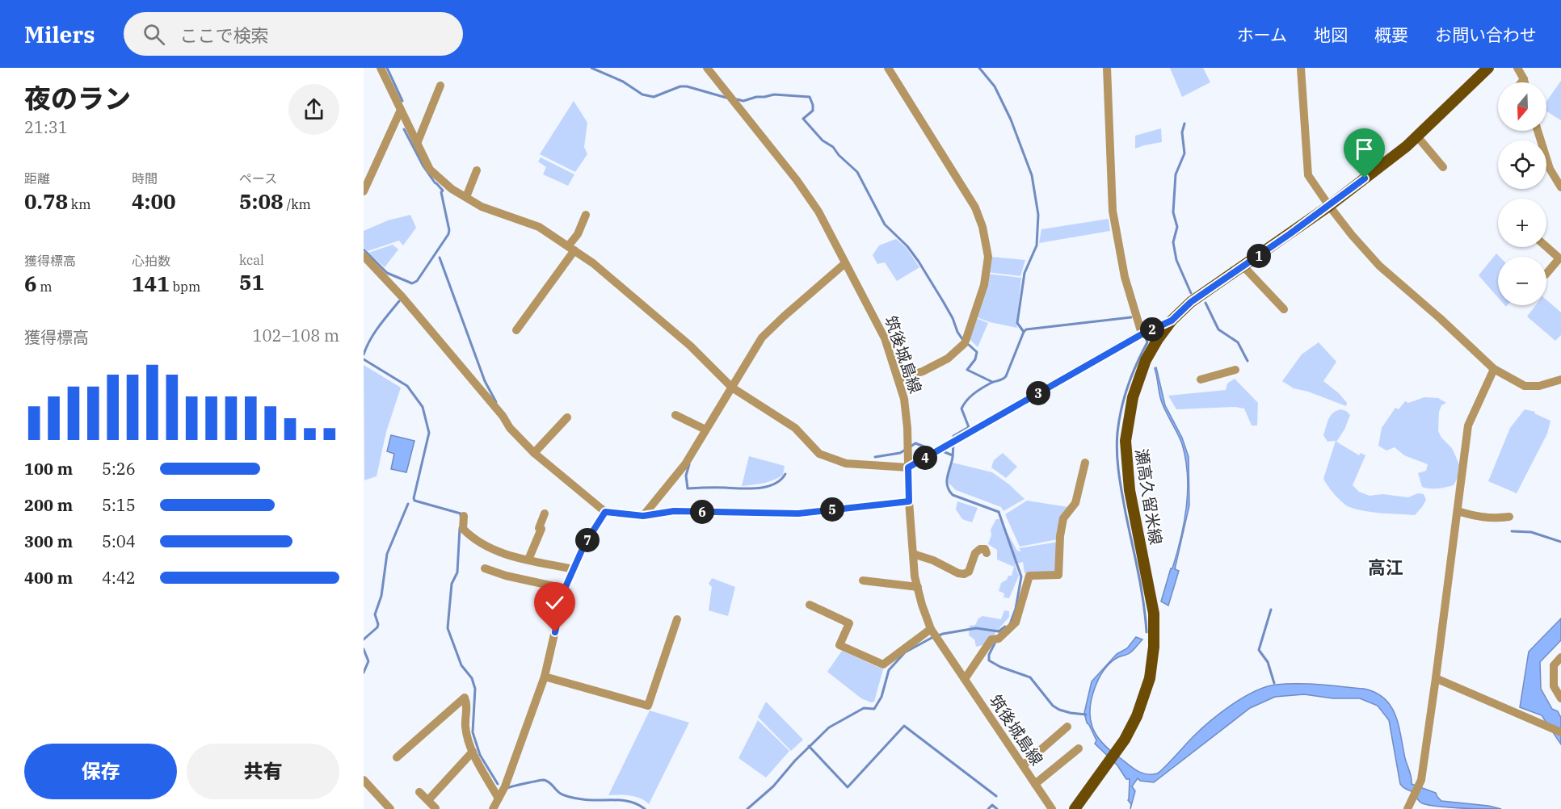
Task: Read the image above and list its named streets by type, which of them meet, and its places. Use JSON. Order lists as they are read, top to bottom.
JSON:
{
  "streets": {
    "main road": ["瀬高久留米線"],
    "street": ["筑後城島線"]
  },
  "districts": ["高江"],
  "north": "bottom",
  "page": {
    "header": "Milers",
    "search": "ここで検索",
    "nav": [
      "ホーム",
      "地図",
      "概要",
      "お問い合わせ"
    ],
    "heading": ["夜のラン", "21:31"],
    "map_buttons": ["+", "−"],
    "stats": [
      ["距離", "0.78 km"],
      ["時間", "4:00"],
      ["ペース", "5:08 /km"],
      ["獲得標高", "6 m"],
      ["心拍数", "141 bpm"],
      ["kcal", "51"]
    ],
    "pins": [
      "1",
      "2",
      "3",
      "4",
      "5",
      "6",
      "7"
    ],
    "chart": ["獲得標高", "102–108 m"],
    "list": [
      {
        "name": "100 m",
        "note": "5:26"
      },
      {
        "name": "200 m",
        "note": "5:15"
      },
      {
        "name": "300 m",
        "note": "5:04"
      },
      {
        "name": "400 m",
        "note": "4:42"
      }
    ],
    "buttons": ["保存", "共有"]
  }
}
